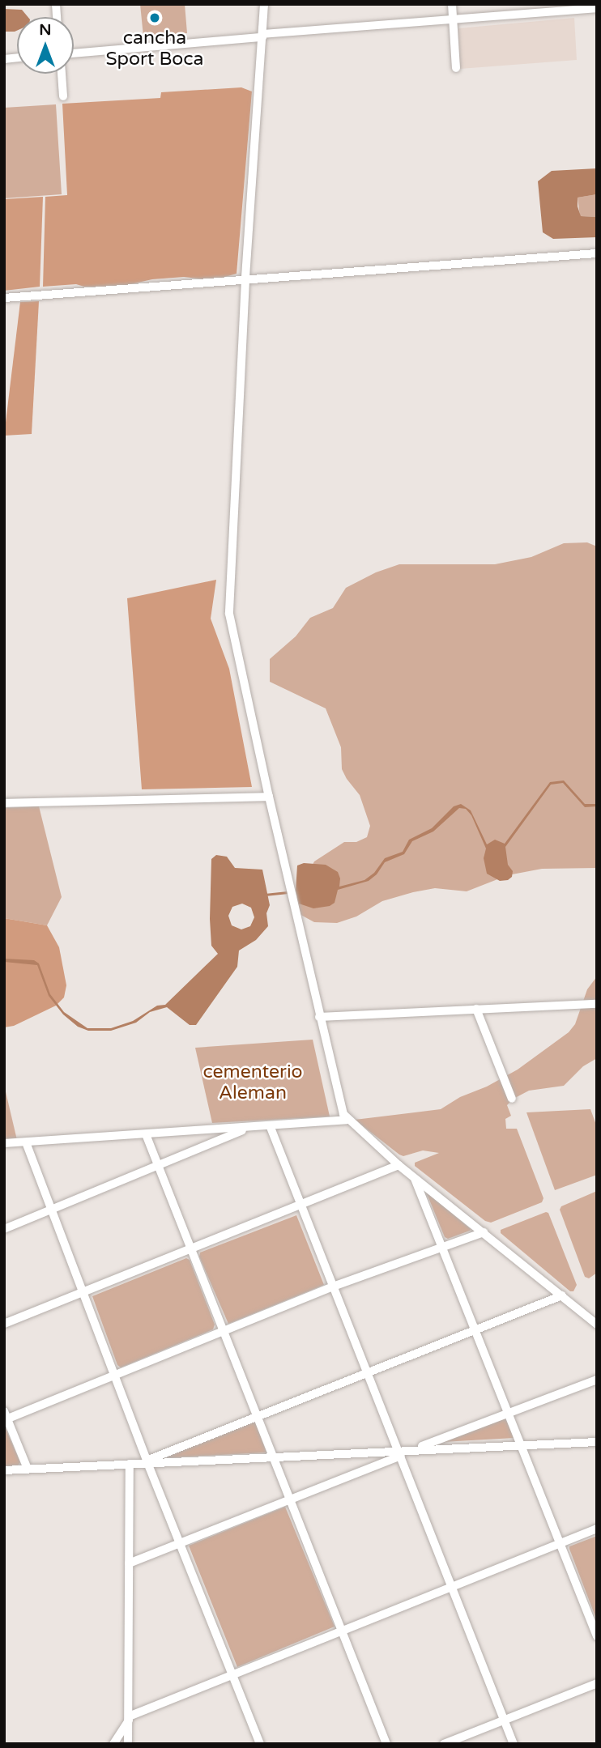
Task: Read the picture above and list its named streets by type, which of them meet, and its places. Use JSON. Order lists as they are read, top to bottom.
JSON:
{
  "parks": ["cementerio Aleman"],
  "places": ["cancha Sport Boca"],
  "north": "top"
}
